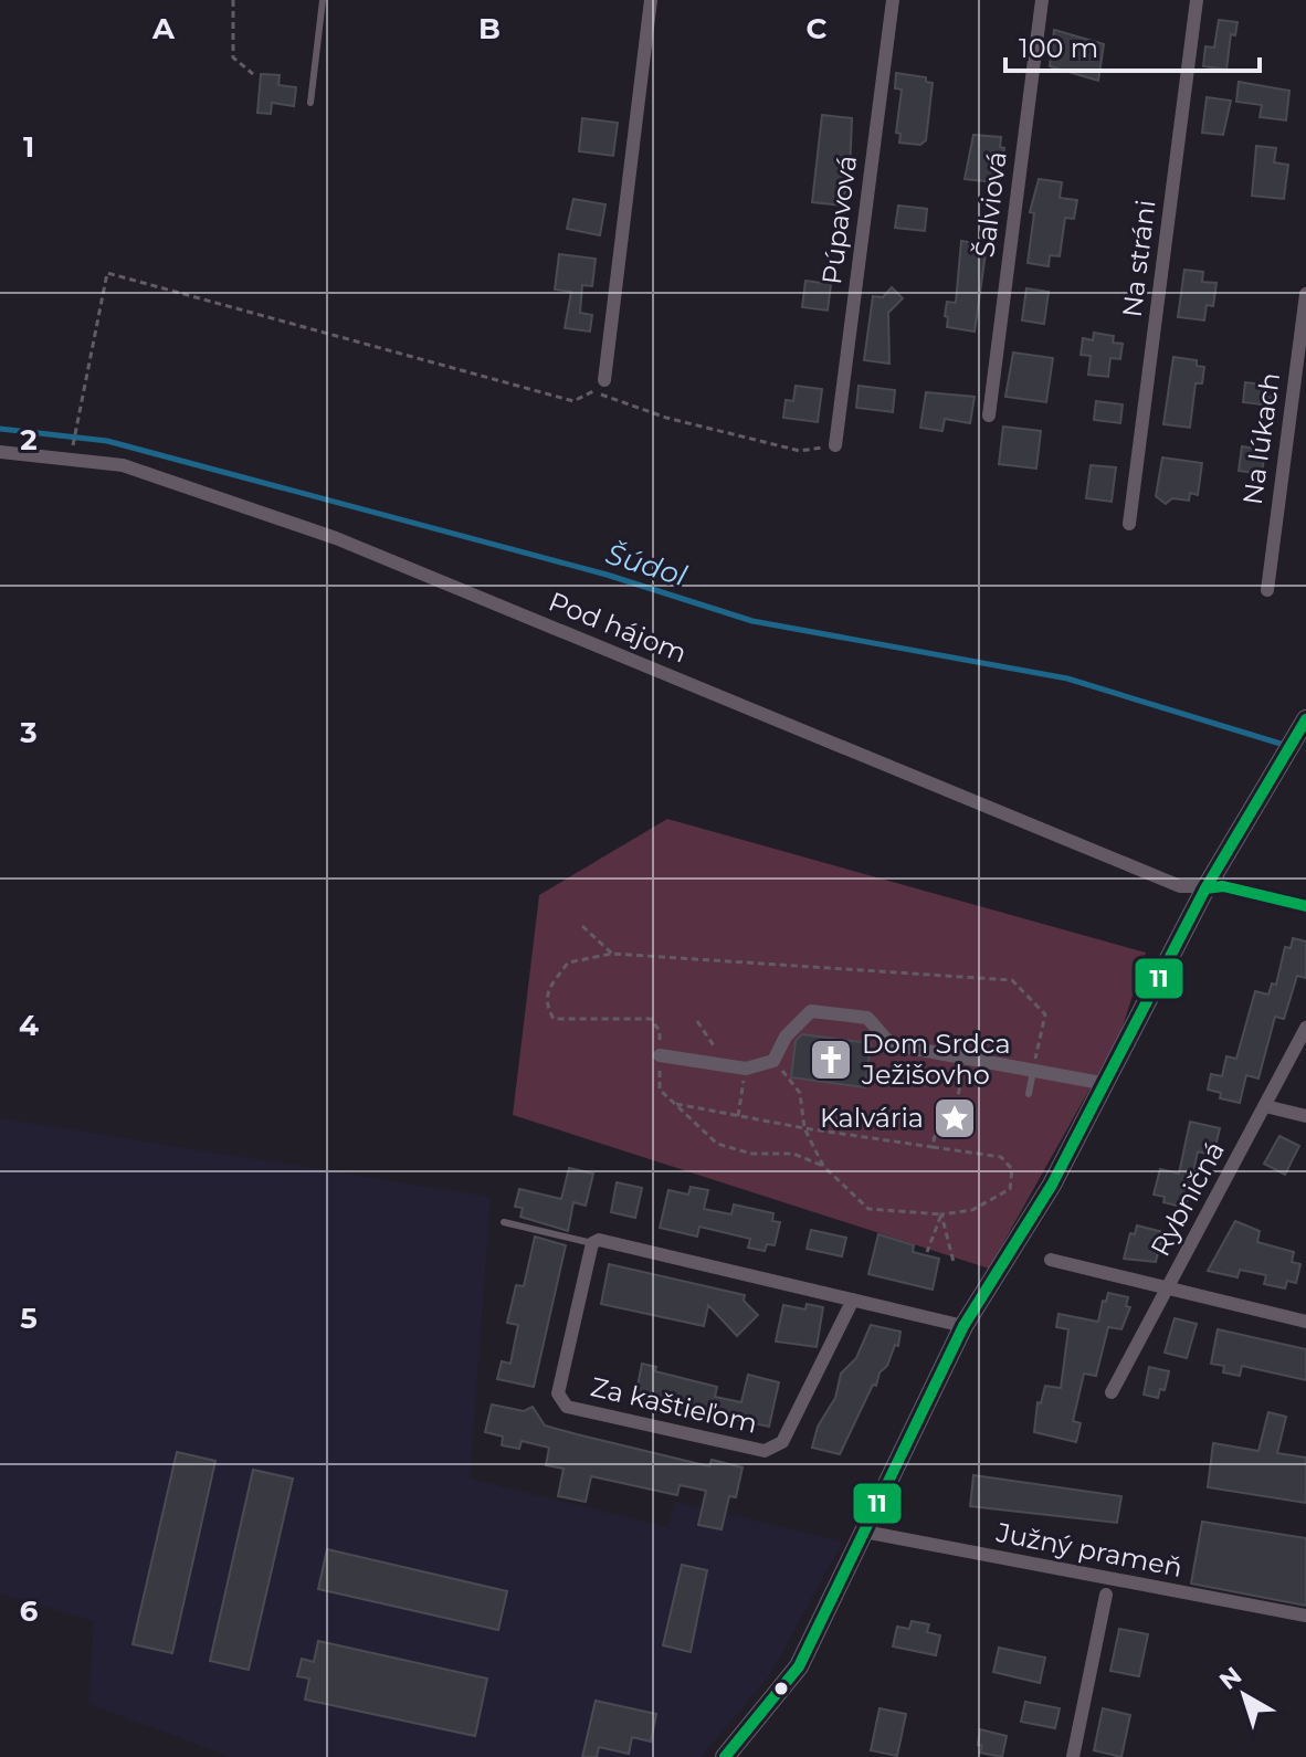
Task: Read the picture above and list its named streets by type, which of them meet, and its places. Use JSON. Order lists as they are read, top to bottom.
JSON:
{
  "streets": {
    "street": [
      "Šalviová",
      "Púpavová",
      "Na stráni",
      "Na lúkach",
      "Pod hájom",
      "Rybničná",
      "Za kaštieľom",
      "Južný prameň"
    ]
  },
  "water": ["Šúdol"],
  "places": {
    "church": ["Dom Srdca Ježišovho"],
    "place": ["Kalvária"]
  },
  "lines": ["transit line 11"],
  "scale_bar": "100 m",
  "north": "top left",
  "grid": {
    "columns": ["A", "B", "C"],
    "rows": [
      "1",
      "2",
      "3",
      "4",
      "5",
      "6"
    ]
  }
}
